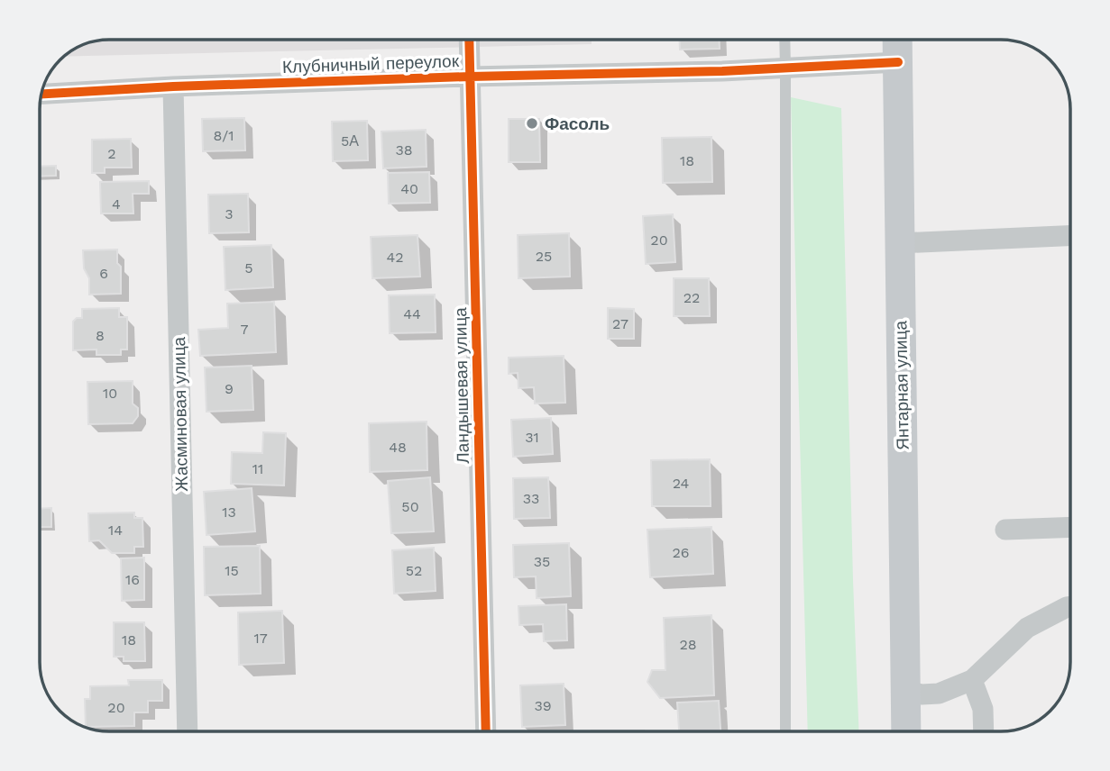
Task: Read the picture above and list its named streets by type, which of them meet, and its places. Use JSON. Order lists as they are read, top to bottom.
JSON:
{
  "streets": {
    "street": [
      "Клубничный переулок",
      "Ландышевая улица",
      "Янтарная улица",
      "Жасминовая улица"
    ]
  },
  "crossings": [
    ["Клубничный переулок", "Ландышевая улица"],
    ["Клубничный переулок", "Янтарная улица"],
    ["Клубничный переулок", "Жасминовая улица"]
  ],
  "places": ["Фасоль"],
  "house_numbers": [
    "8/1",
    "5А",
    "38",
    "2",
    "18",
    "40",
    "4",
    "3",
    "20",
    "25",
    "42",
    "5",
    "6",
    "22",
    "44",
    "27",
    "7",
    "8",
    "9",
    "10",
    "31",
    "48",
    "11",
    "24",
    "33",
    "50",
    "13",
    "14",
    "26",
    "35",
    "15",
    "52",
    "16",
    "17",
    "18",
    "28",
    "39",
    "20"
  ]
}
